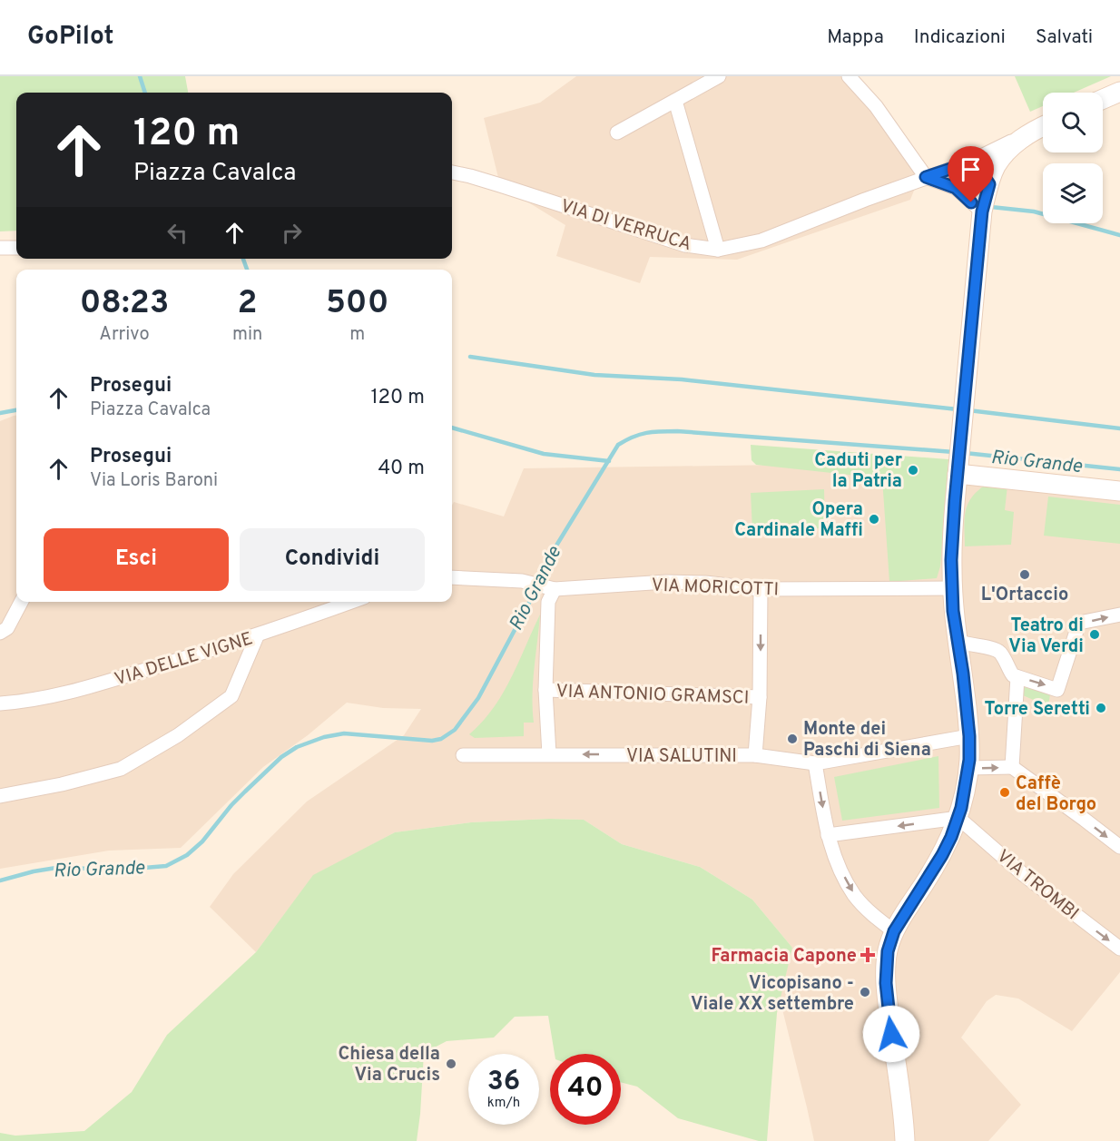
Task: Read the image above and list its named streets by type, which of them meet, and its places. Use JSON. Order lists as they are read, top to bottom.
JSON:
{
  "streets": {
    "street": [
      "VIA DI VERRUCA",
      "VIA MORICOTTI",
      "VIA DELLE VIGNE",
      "VIA ANTONIO GRAMSCI",
      "VIA SALUTINI",
      "VIA TROMBI"
    ]
  },
  "one_way": ["VIA SALUTINI"],
  "water": ["Rio Grande"],
  "places": {
    "other": [
      "Caduti per la Patria",
      "Opera Cardinale Maffi",
      "L'Ortaccio",
      "Teatro di Via Verdi",
      "Torre Seretti",
      "Monte dei Paschi di Siena",
      "Caffè del Borgo",
      "Vicopisano - Viale XX settembre",
      "Chiesa della Via Crucis"
    ],
    "health": ["Farmacia Capone"]
  },
  "page": {
    "header": "GoPilot",
    "nav": ["Mappa", "Indicazioni", "Salvati"],
    "turn": ["120 m", "Piazza Cavalca"],
    "eta": [
      "08:23",
      "Arrivo",
      "2",
      "min",
      "500",
      "m"
    ],
    "list": [
      {
        "name": "Prosegui",
        "note": "Piazza Cavalca",
        "value": "120 m"
      },
      {
        "name": "Prosegui",
        "note": "Via Loris Baroni",
        "value": "40 m"
      }
    ],
    "buttons": ["Esci", "Condividi"],
    "speed": "36 km/h",
    "limit": "40"
  }
}
